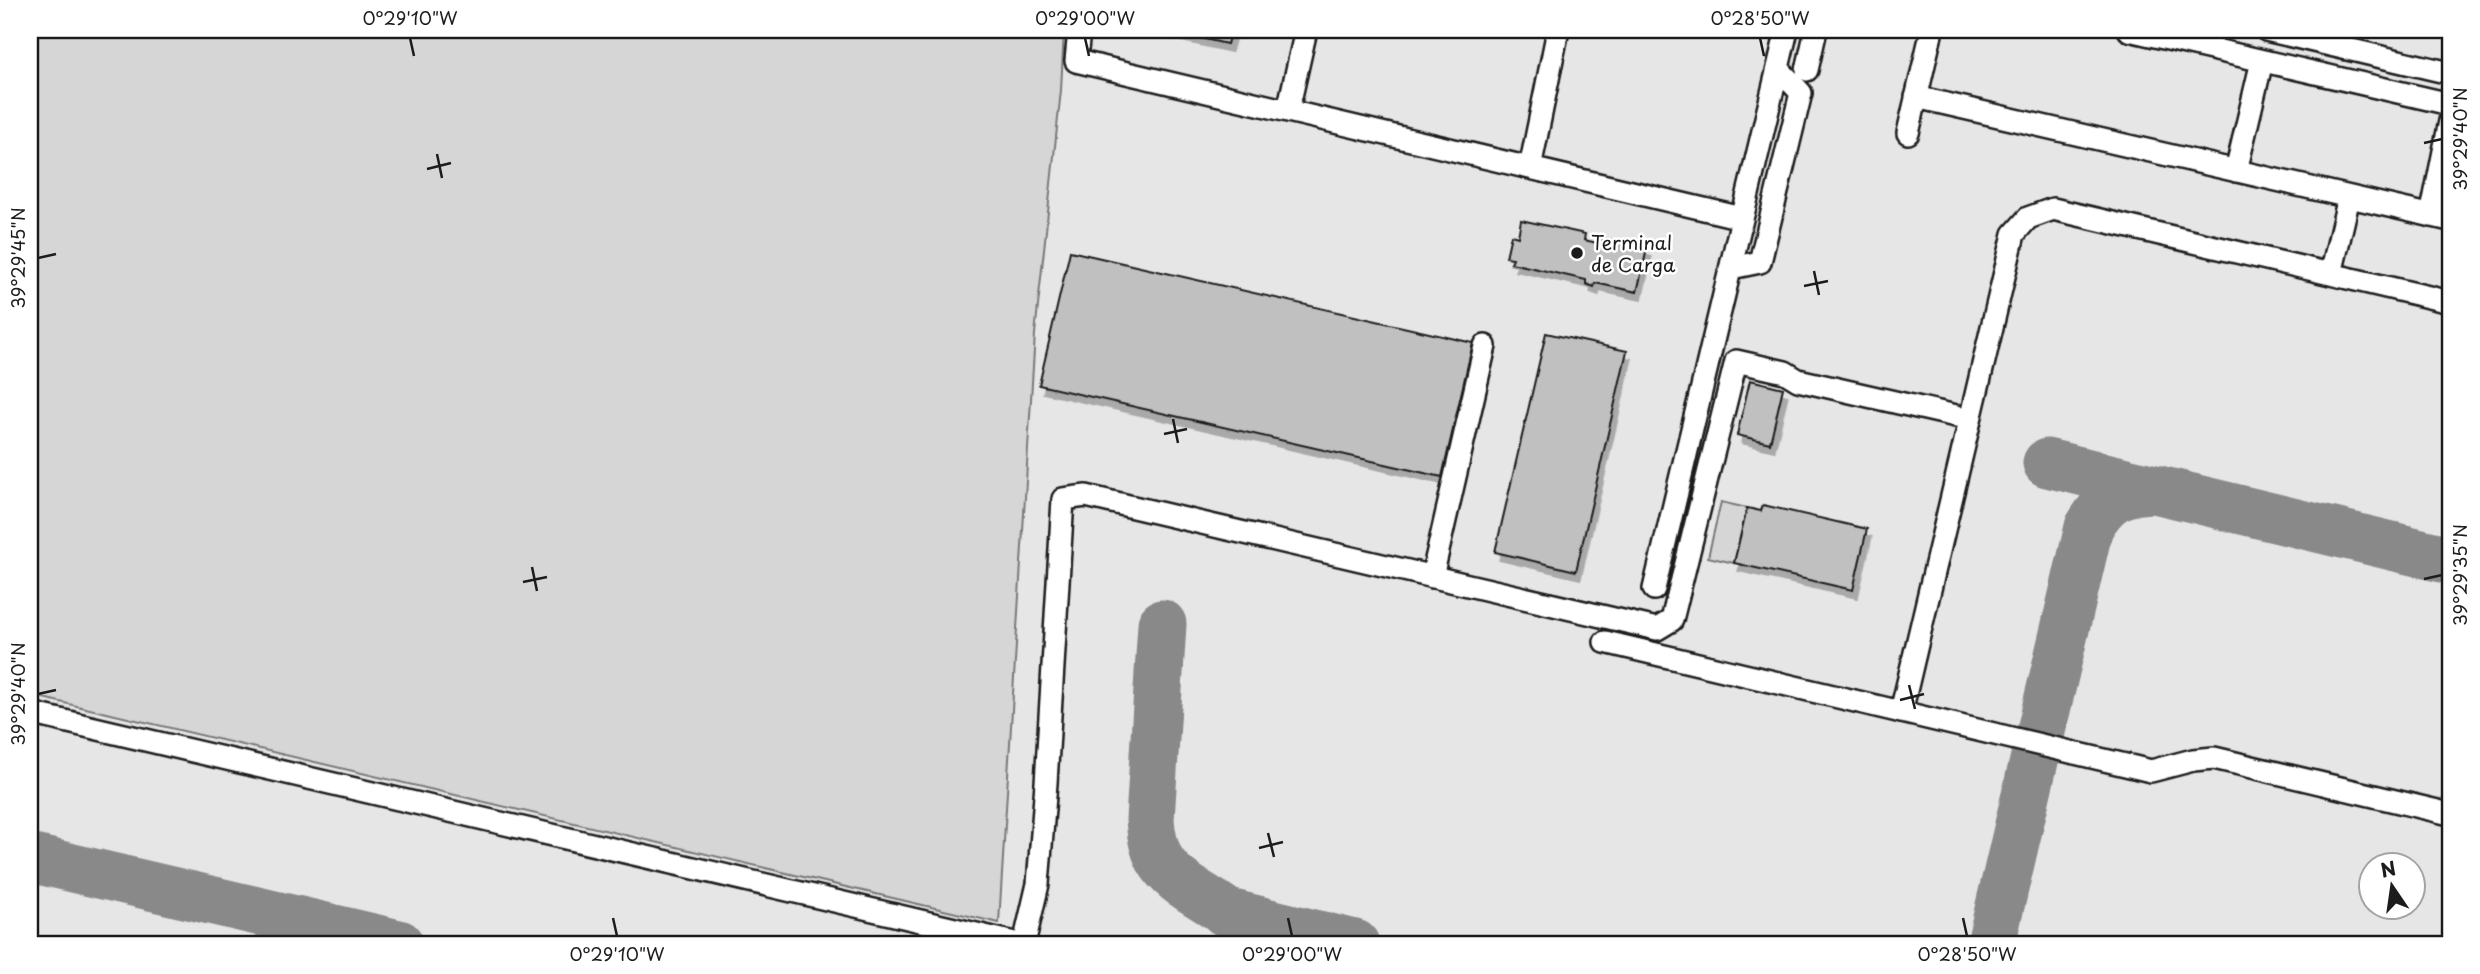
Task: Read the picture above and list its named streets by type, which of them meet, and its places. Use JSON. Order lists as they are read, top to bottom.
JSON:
{
  "places": ["Terminal de Carga"],
  "north": "top",
  "coordinates": [
    "0°29'10\"W",
    "0°29'00\"W",
    "0°28'50\"W",
    "39°29'40\"N",
    "39°29'45\"N",
    "39°29'35\"N"
  ]
}
